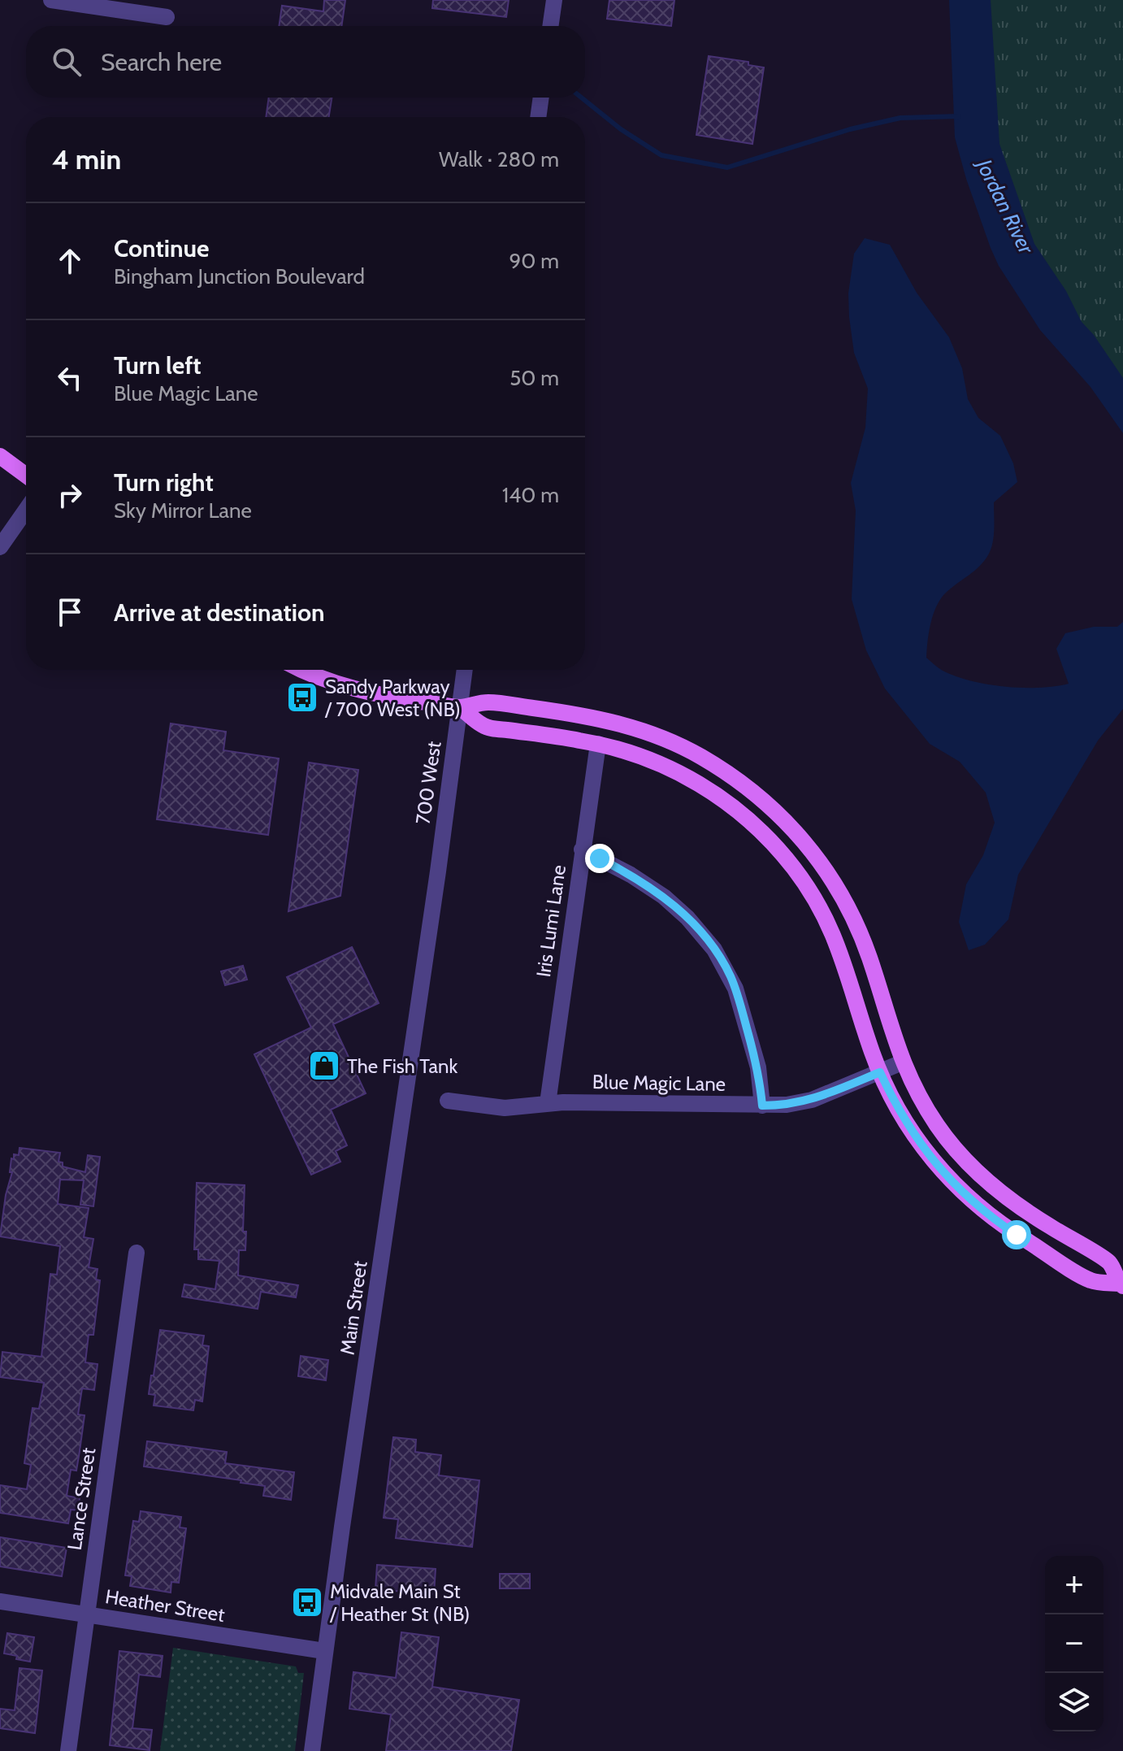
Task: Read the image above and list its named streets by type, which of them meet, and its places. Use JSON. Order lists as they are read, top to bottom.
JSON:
{
  "streets": {
    "street": [
      "700 West",
      "Iris Lumi Lane",
      "Blue Magic Lane",
      "Main Street",
      "Lance Street",
      "Heather Street"
    ]
  },
  "crossings": [
    ["700 West", "Main Street"],
    ["Iris Lumi Lane", "Blue Magic Lane"],
    ["Main Street", "Heather Street"],
    ["Lance Street", "Heather Street"]
  ],
  "water": ["Jordan River"],
  "places": {
    "bus stop": ["Sandy Parkway / 700 West (NB)", "Midvale Main St / Heather St (NB)"],
    "shop": ["The Fish Tank"]
  },
  "page": {
    "search": "Search here",
    "heading": ["4 min", "Walk · 280 m"],
    "list": [
      ["Continue", "Bingham Junction Boulevard", "90 m"],
      ["Turn left", "Blue Magic Lane", "50 m"],
      ["Turn right", "Sky Mirror Lane", "140 m"],
      "Arrive at destination"
    ],
    "map_buttons": ["+", "−"]
  }
}
